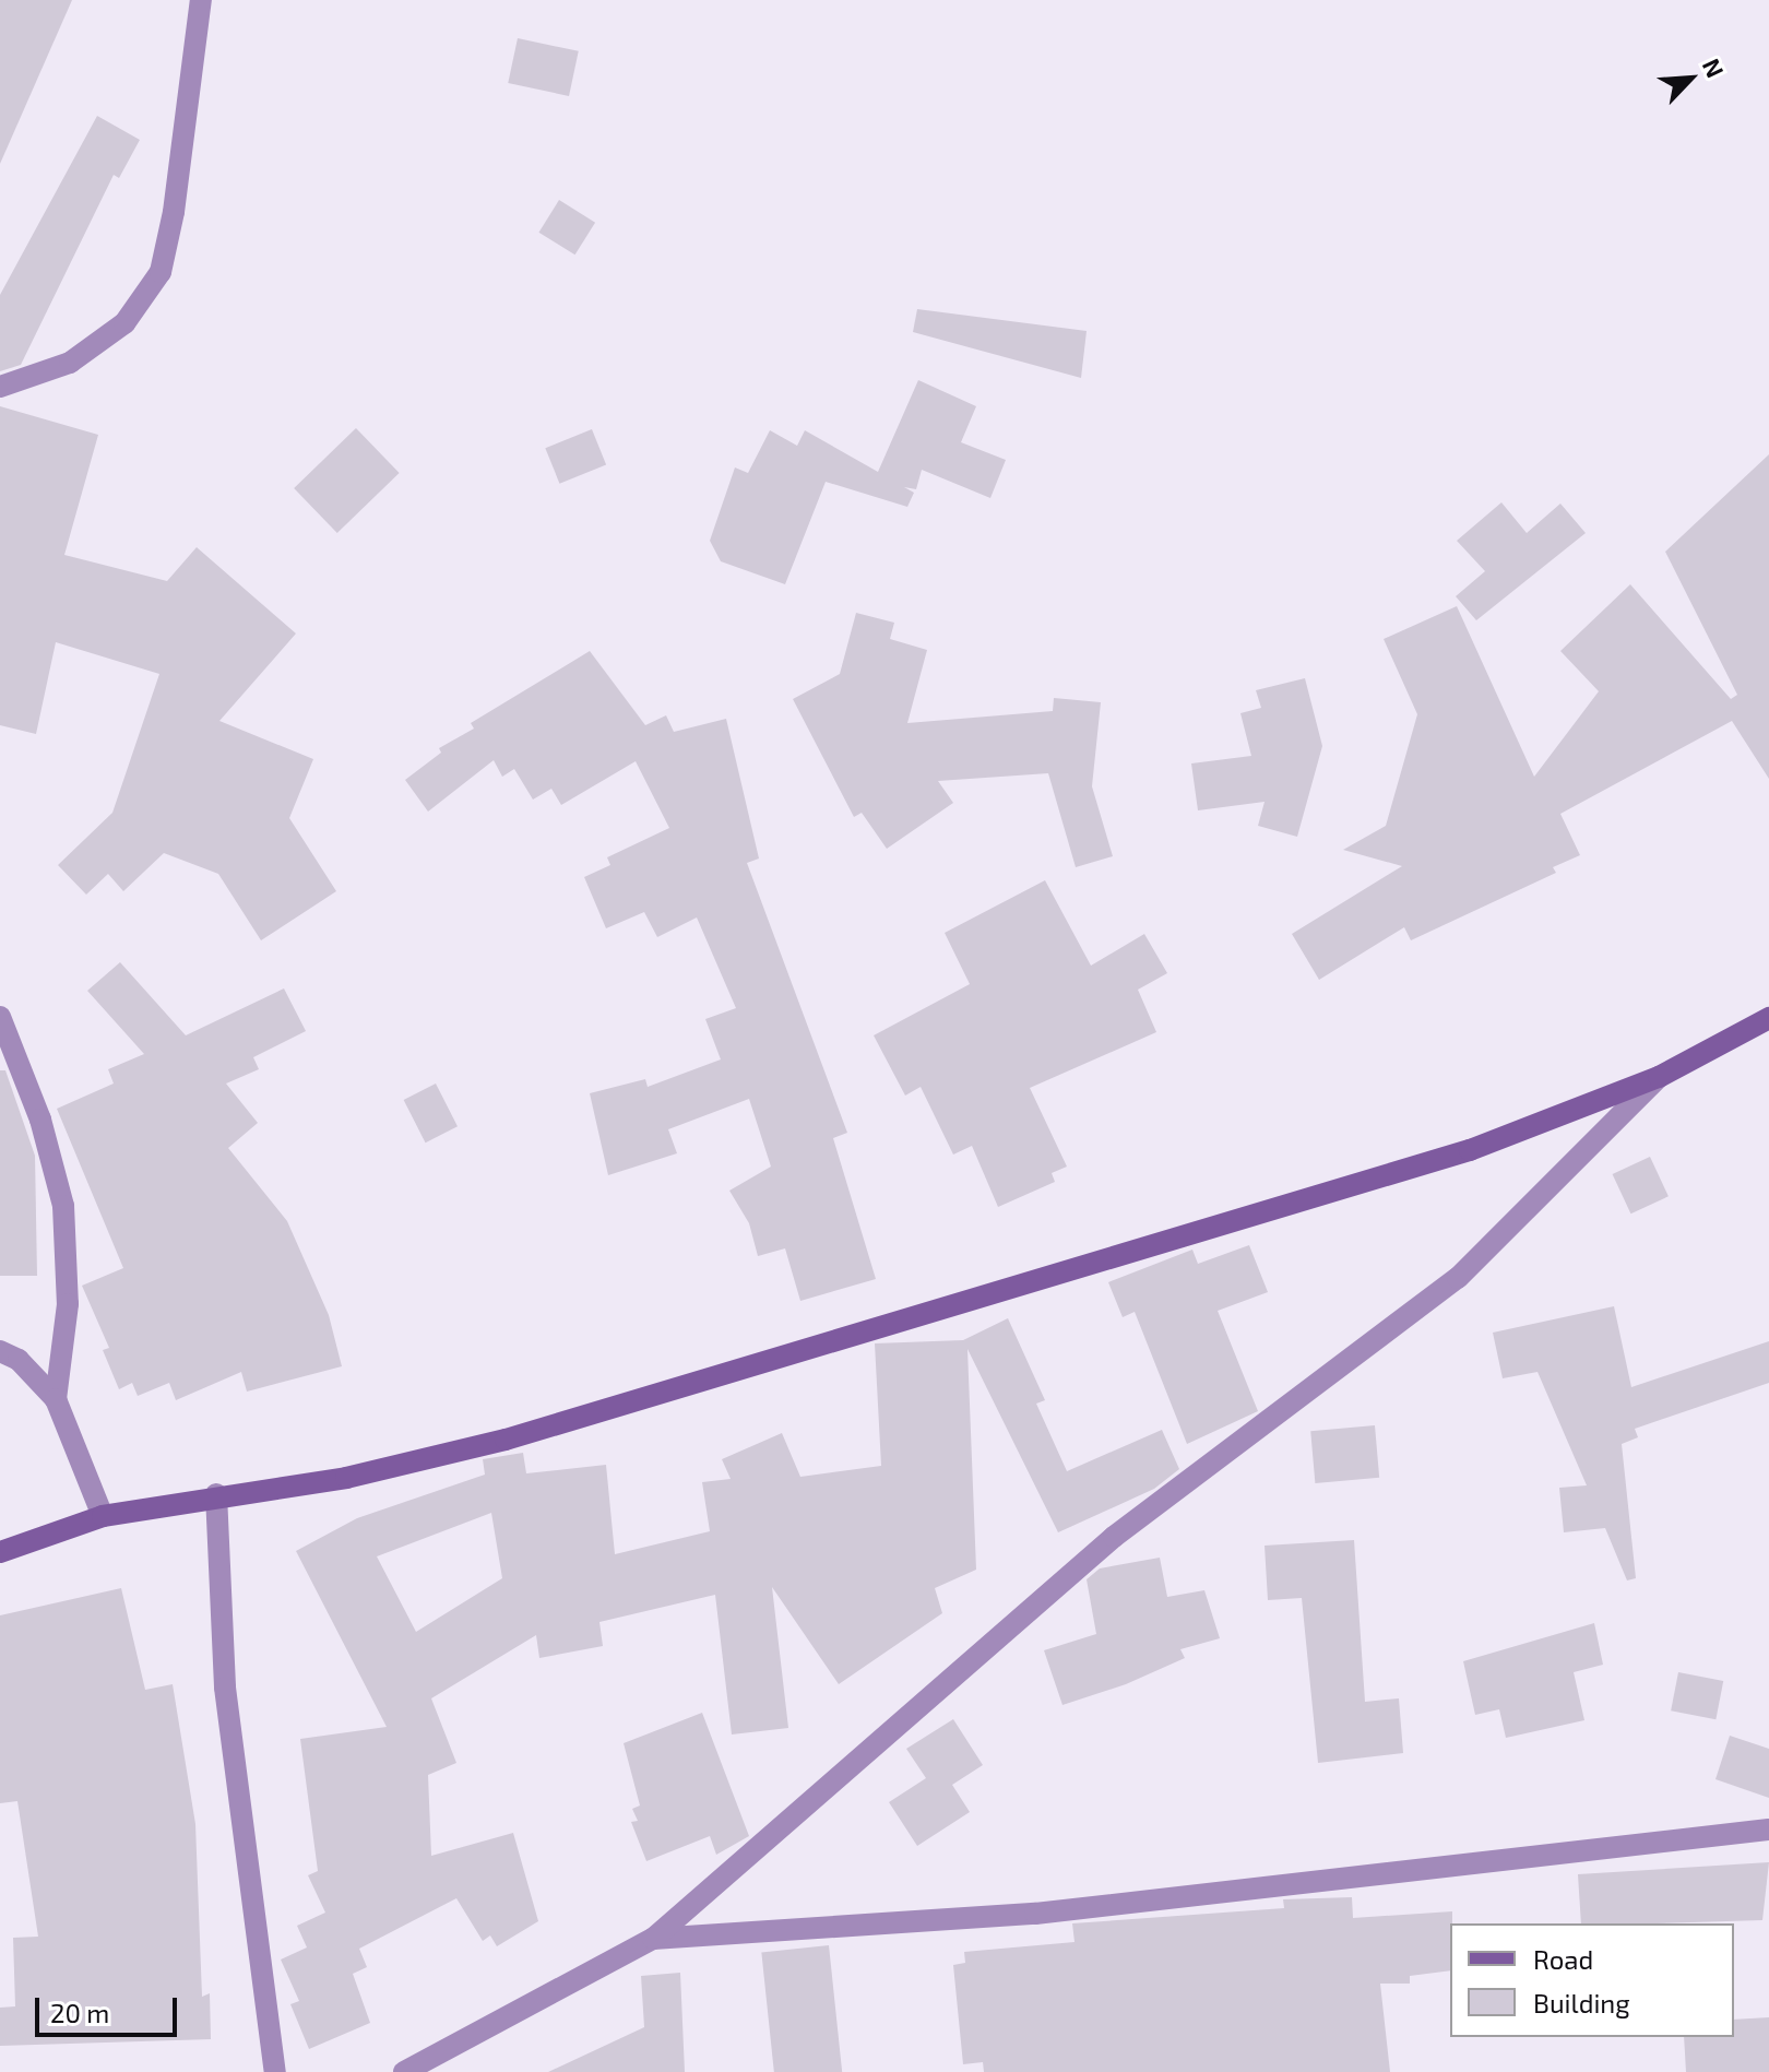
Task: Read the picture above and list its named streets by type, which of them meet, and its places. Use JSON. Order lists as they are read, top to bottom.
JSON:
{
  "legend": ["Road", "Building"],
  "scale_bar": "20 m",
  "north": "top right"
}
